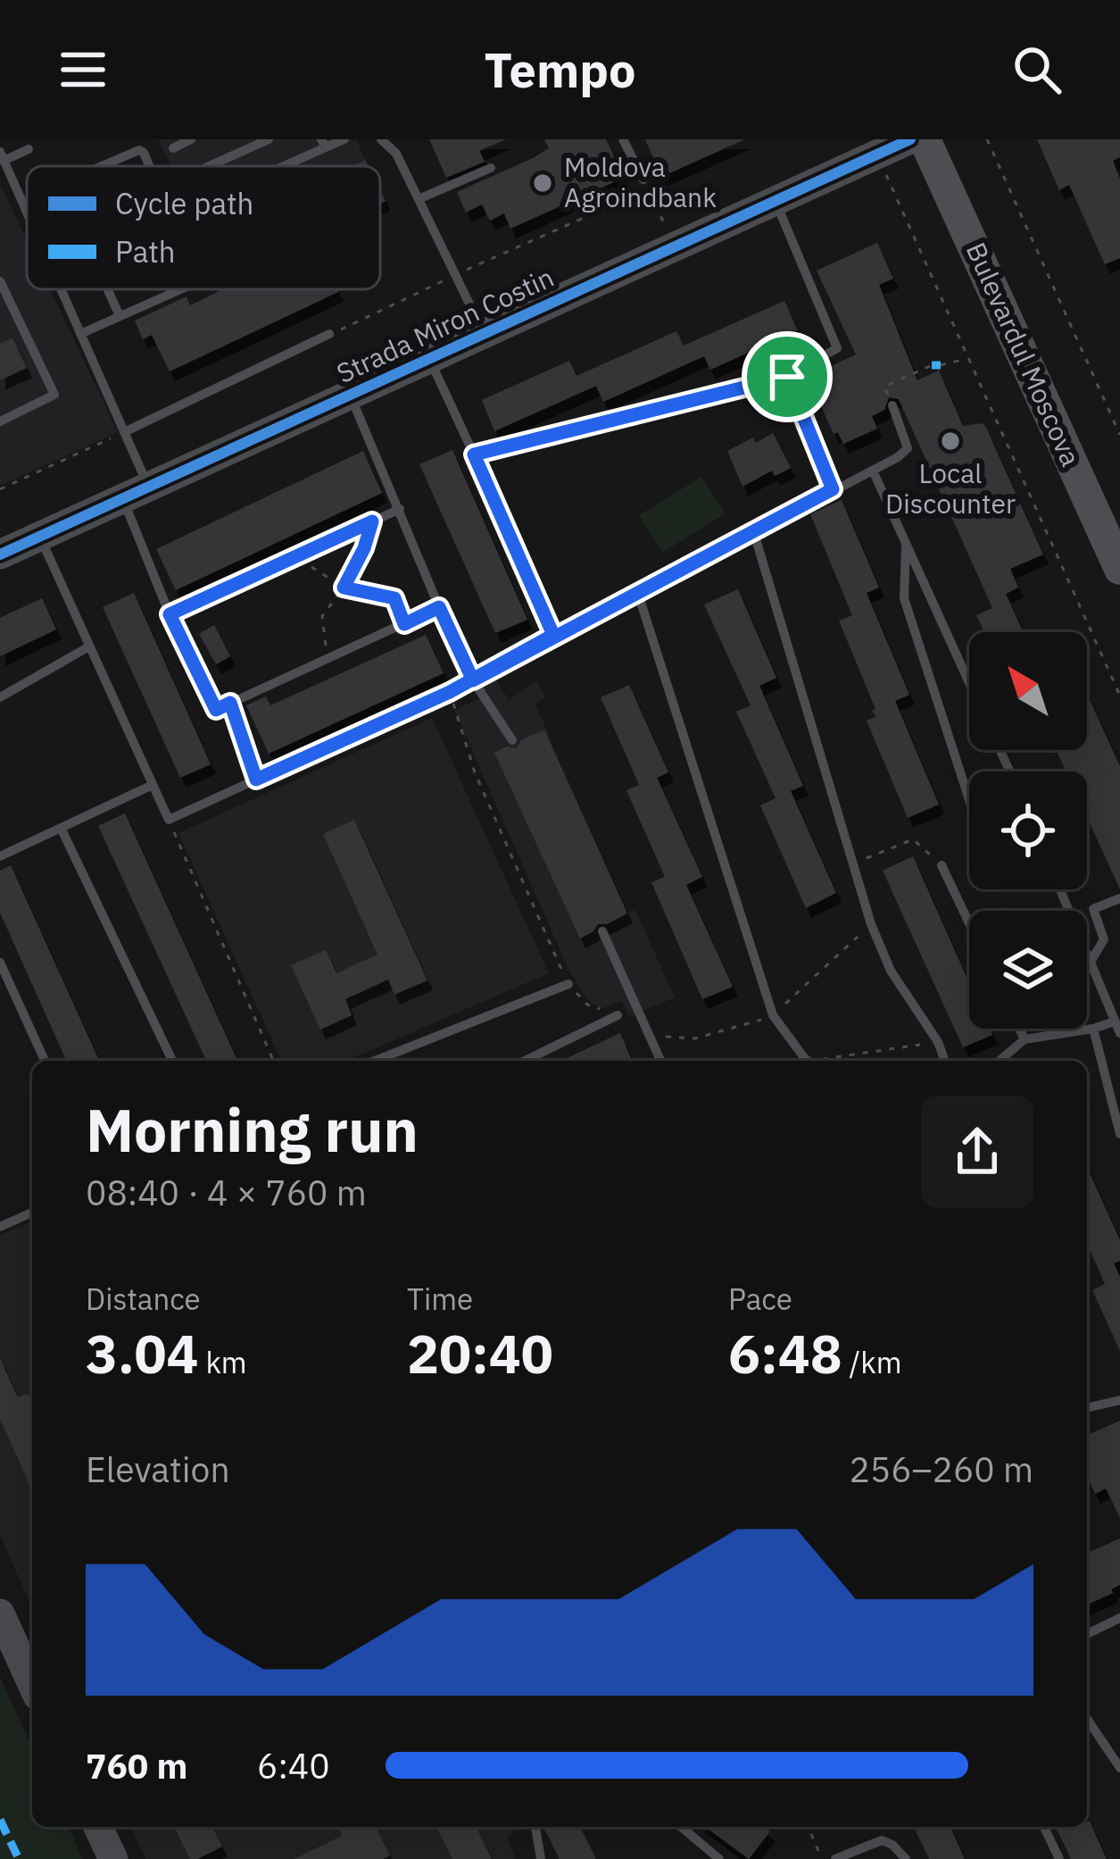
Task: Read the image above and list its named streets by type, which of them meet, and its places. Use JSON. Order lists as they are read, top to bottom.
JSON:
{
  "streets": {
    "main road": ["Bulevardul Moscova"],
    "street": ["Strada Miron Costin"]
  },
  "places": ["Moldova Agroindbank", "Local Discounter"],
  "legend": ["Cycle path", "Path"],
  "north": "top left",
  "page": {
    "header": "Tempo",
    "heading": ["Morning run", "08:40 · 4 × 760 m"],
    "stats": [
      ["Distance", "3.04 km"],
      ["Time", "20:40"],
      ["Pace", "6:48 /km"]
    ],
    "chart": ["Elevation", "256–260 m"],
    "list": [
      {
        "name": "760 m",
        "note": "6:40"
      }
    ]
  }
}
